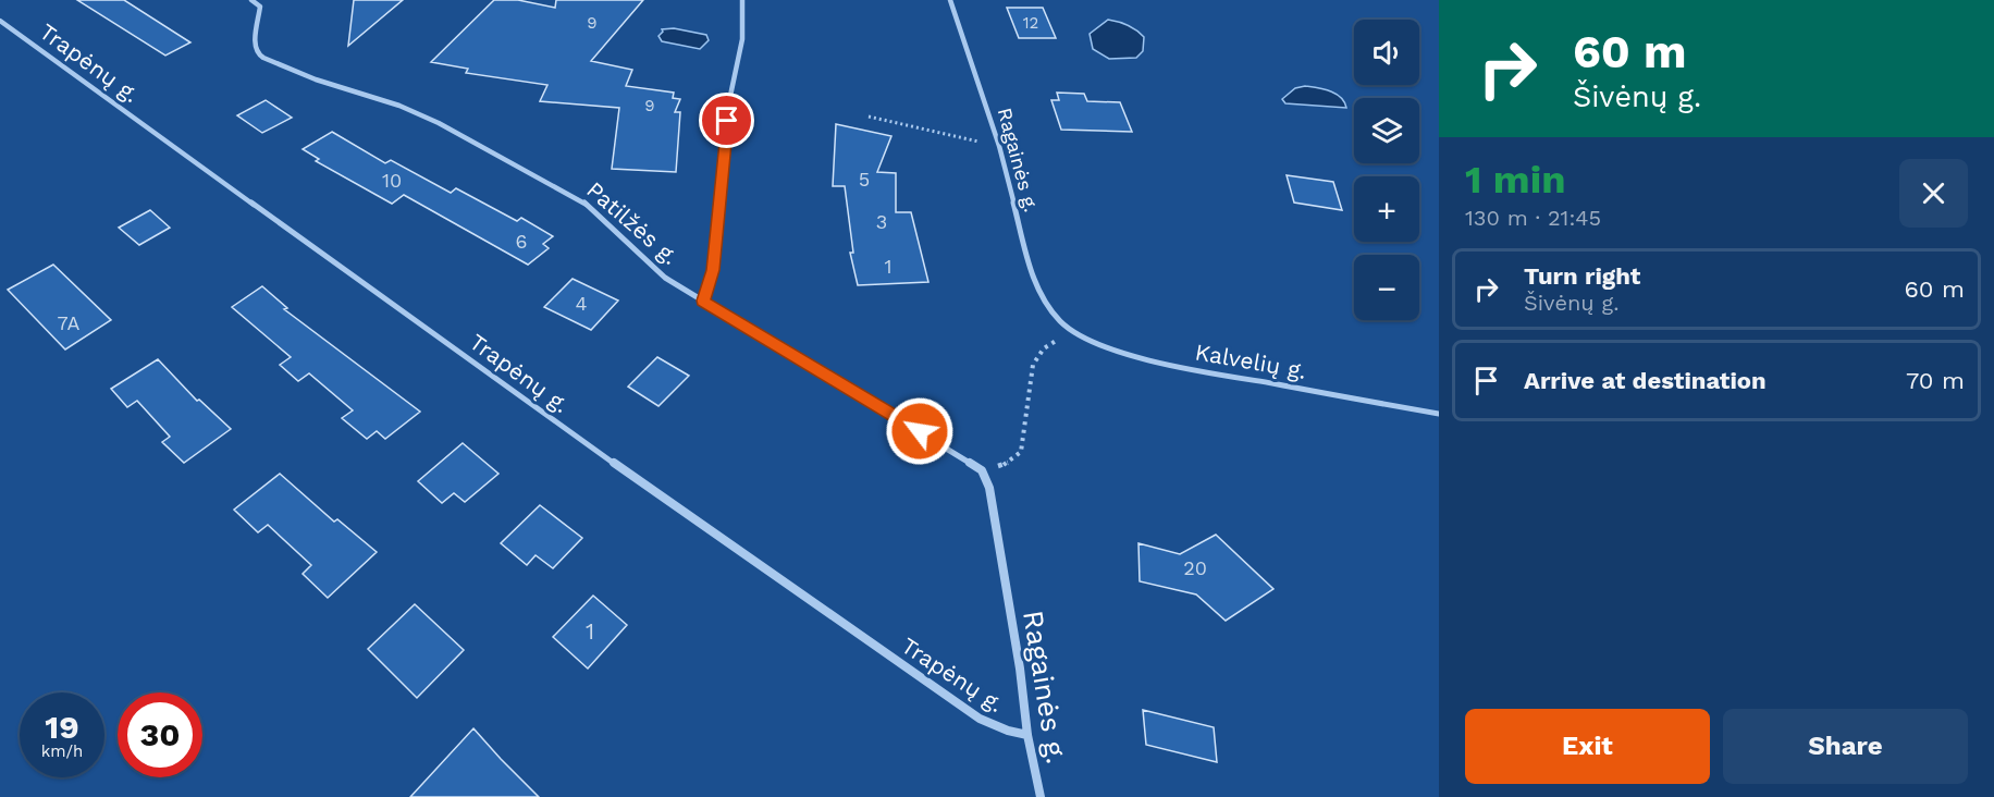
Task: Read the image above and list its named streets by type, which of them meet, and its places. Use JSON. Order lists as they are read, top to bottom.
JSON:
{
  "streets": {
    "street": [
      "Trapėnų g.",
      "Ragainės g.",
      "Patilžės g.",
      "Kalvelių g."
    ]
  },
  "crossings": [
    ["Trapėnų g.", "Ragainės g."],
    ["Ragainės g.", "Patilžės g."],
    ["Ragainės g.", "Kalvelių g."]
  ],
  "house_numbers": [
    "9",
    "12",
    "9",
    "5",
    "10",
    "3",
    "6",
    "1",
    "4",
    "7A",
    "20",
    "1"
  ],
  "page": {
    "turn": ["60 m", "Šivėnų g."],
    "map_buttons": ["+", "−"],
    "heading": ["1 min", "130 m · 21:45"],
    "list": [
      {
        "name": "Turn right",
        "note": "Šivėnų g.",
        "value": "60 m"
      },
      {
        "name": "Arrive at destination",
        "value": "70 m"
      }
    ],
    "speed": "19 km/h",
    "limit": "30",
    "buttons": ["Exit", "Share"]
  }
}
